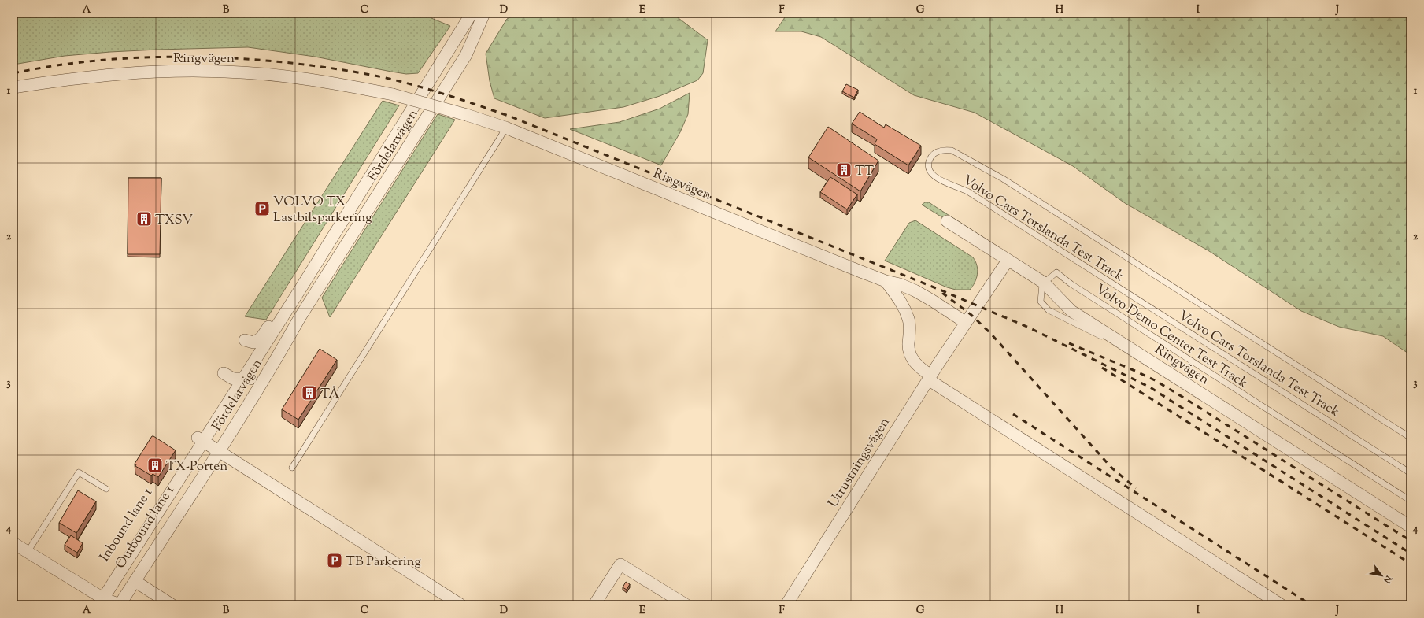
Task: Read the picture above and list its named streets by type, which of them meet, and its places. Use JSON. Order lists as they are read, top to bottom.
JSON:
{
  "streets": {
    "street": [
      "Ringvägen",
      "Fördelarvägen",
      "Utrustningsvägen",
      "Inbound lane 1",
      "Outbound lane 1"
    ],
    "lane": ["Volvo Cars Torslanda Test Track", "Volvo Demo Center Test Track"]
  },
  "crossings": [
    ["Ringvägen", "Volvo Demo Center Test Track"],
    ["Ringvägen", "Utrustningsvägen"],
    ["Fördelarvägen", "Inbound lane 1"],
    ["Fördelarvägen", "Outbound lane 1"],
    ["Inbound lane 1", "Outbound lane 1"]
  ],
  "places": {
    "building": [
      "TT",
      "TXSV",
      "TÅ",
      "TX-Porten"
    ],
    "parking": ["VOLVO TX Lastbilsparkering", "TB Parkering"]
  },
  "north": "bottom right",
  "grid": {
    "columns": [
      "A",
      "B",
      "C",
      "D",
      "E",
      "F",
      "G",
      "H",
      "I",
      "J"
    ],
    "rows": [
      "1",
      "2",
      "3",
      "4"
    ]
  }
}
